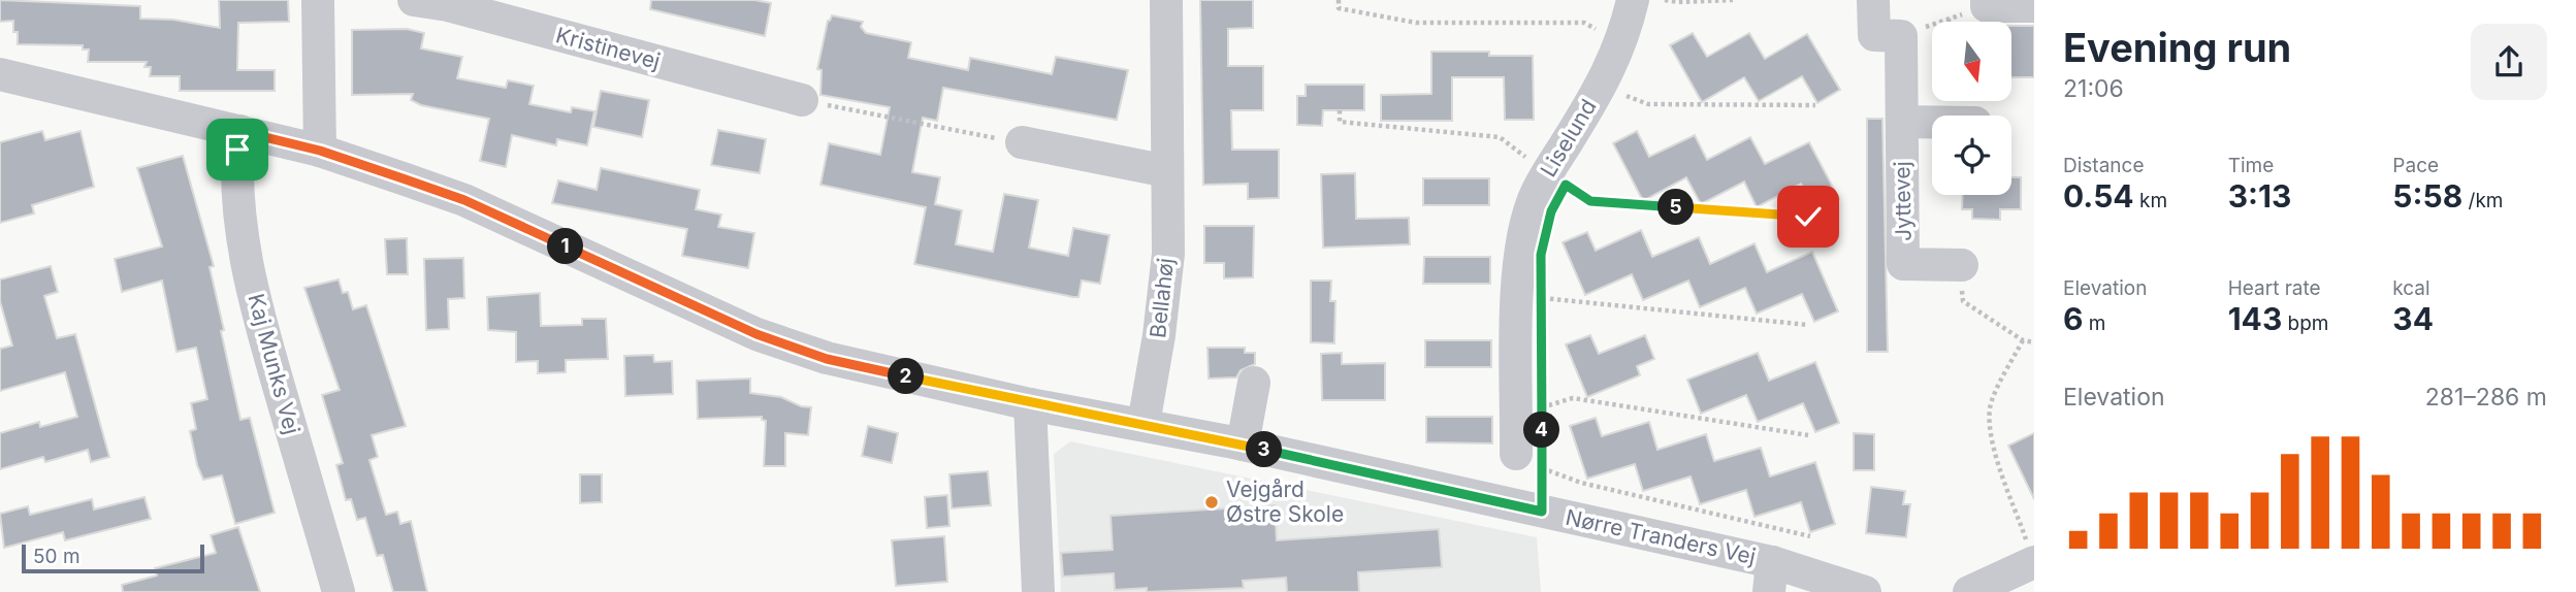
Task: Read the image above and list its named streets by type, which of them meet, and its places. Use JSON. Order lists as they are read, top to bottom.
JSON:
{
  "streets": {
    "street": [
      "Kristinevej",
      "Liselund",
      "Jyttevej",
      "Bellahøj",
      "Kaj Munks Vej",
      "Nørre Tranders Vej"
    ]
  },
  "crossings": [
    ["Bellahøj", "Nørre Tranders Vej"],
    ["Kaj Munks Vej", "Nørre Tranders Vej"]
  ],
  "places": ["Vejgård Østre Skole"],
  "scale_bar": "50 m",
  "north": "bottom",
  "page": {
    "heading": ["Evening run", "21:06"],
    "stats": [
      ["Distance", "0.54 km"],
      ["Time", "3:13"],
      ["Pace", "5:58 /km"],
      ["Elevation", "6 m"],
      ["Heart rate", "143 bpm"],
      ["kcal", "34"]
    ],
    "pins": [
      "5",
      "1",
      "2",
      "4",
      "3"
    ],
    "chart": ["Elevation", "281–286 m"],
    "scale": "50 m"
  }
}
